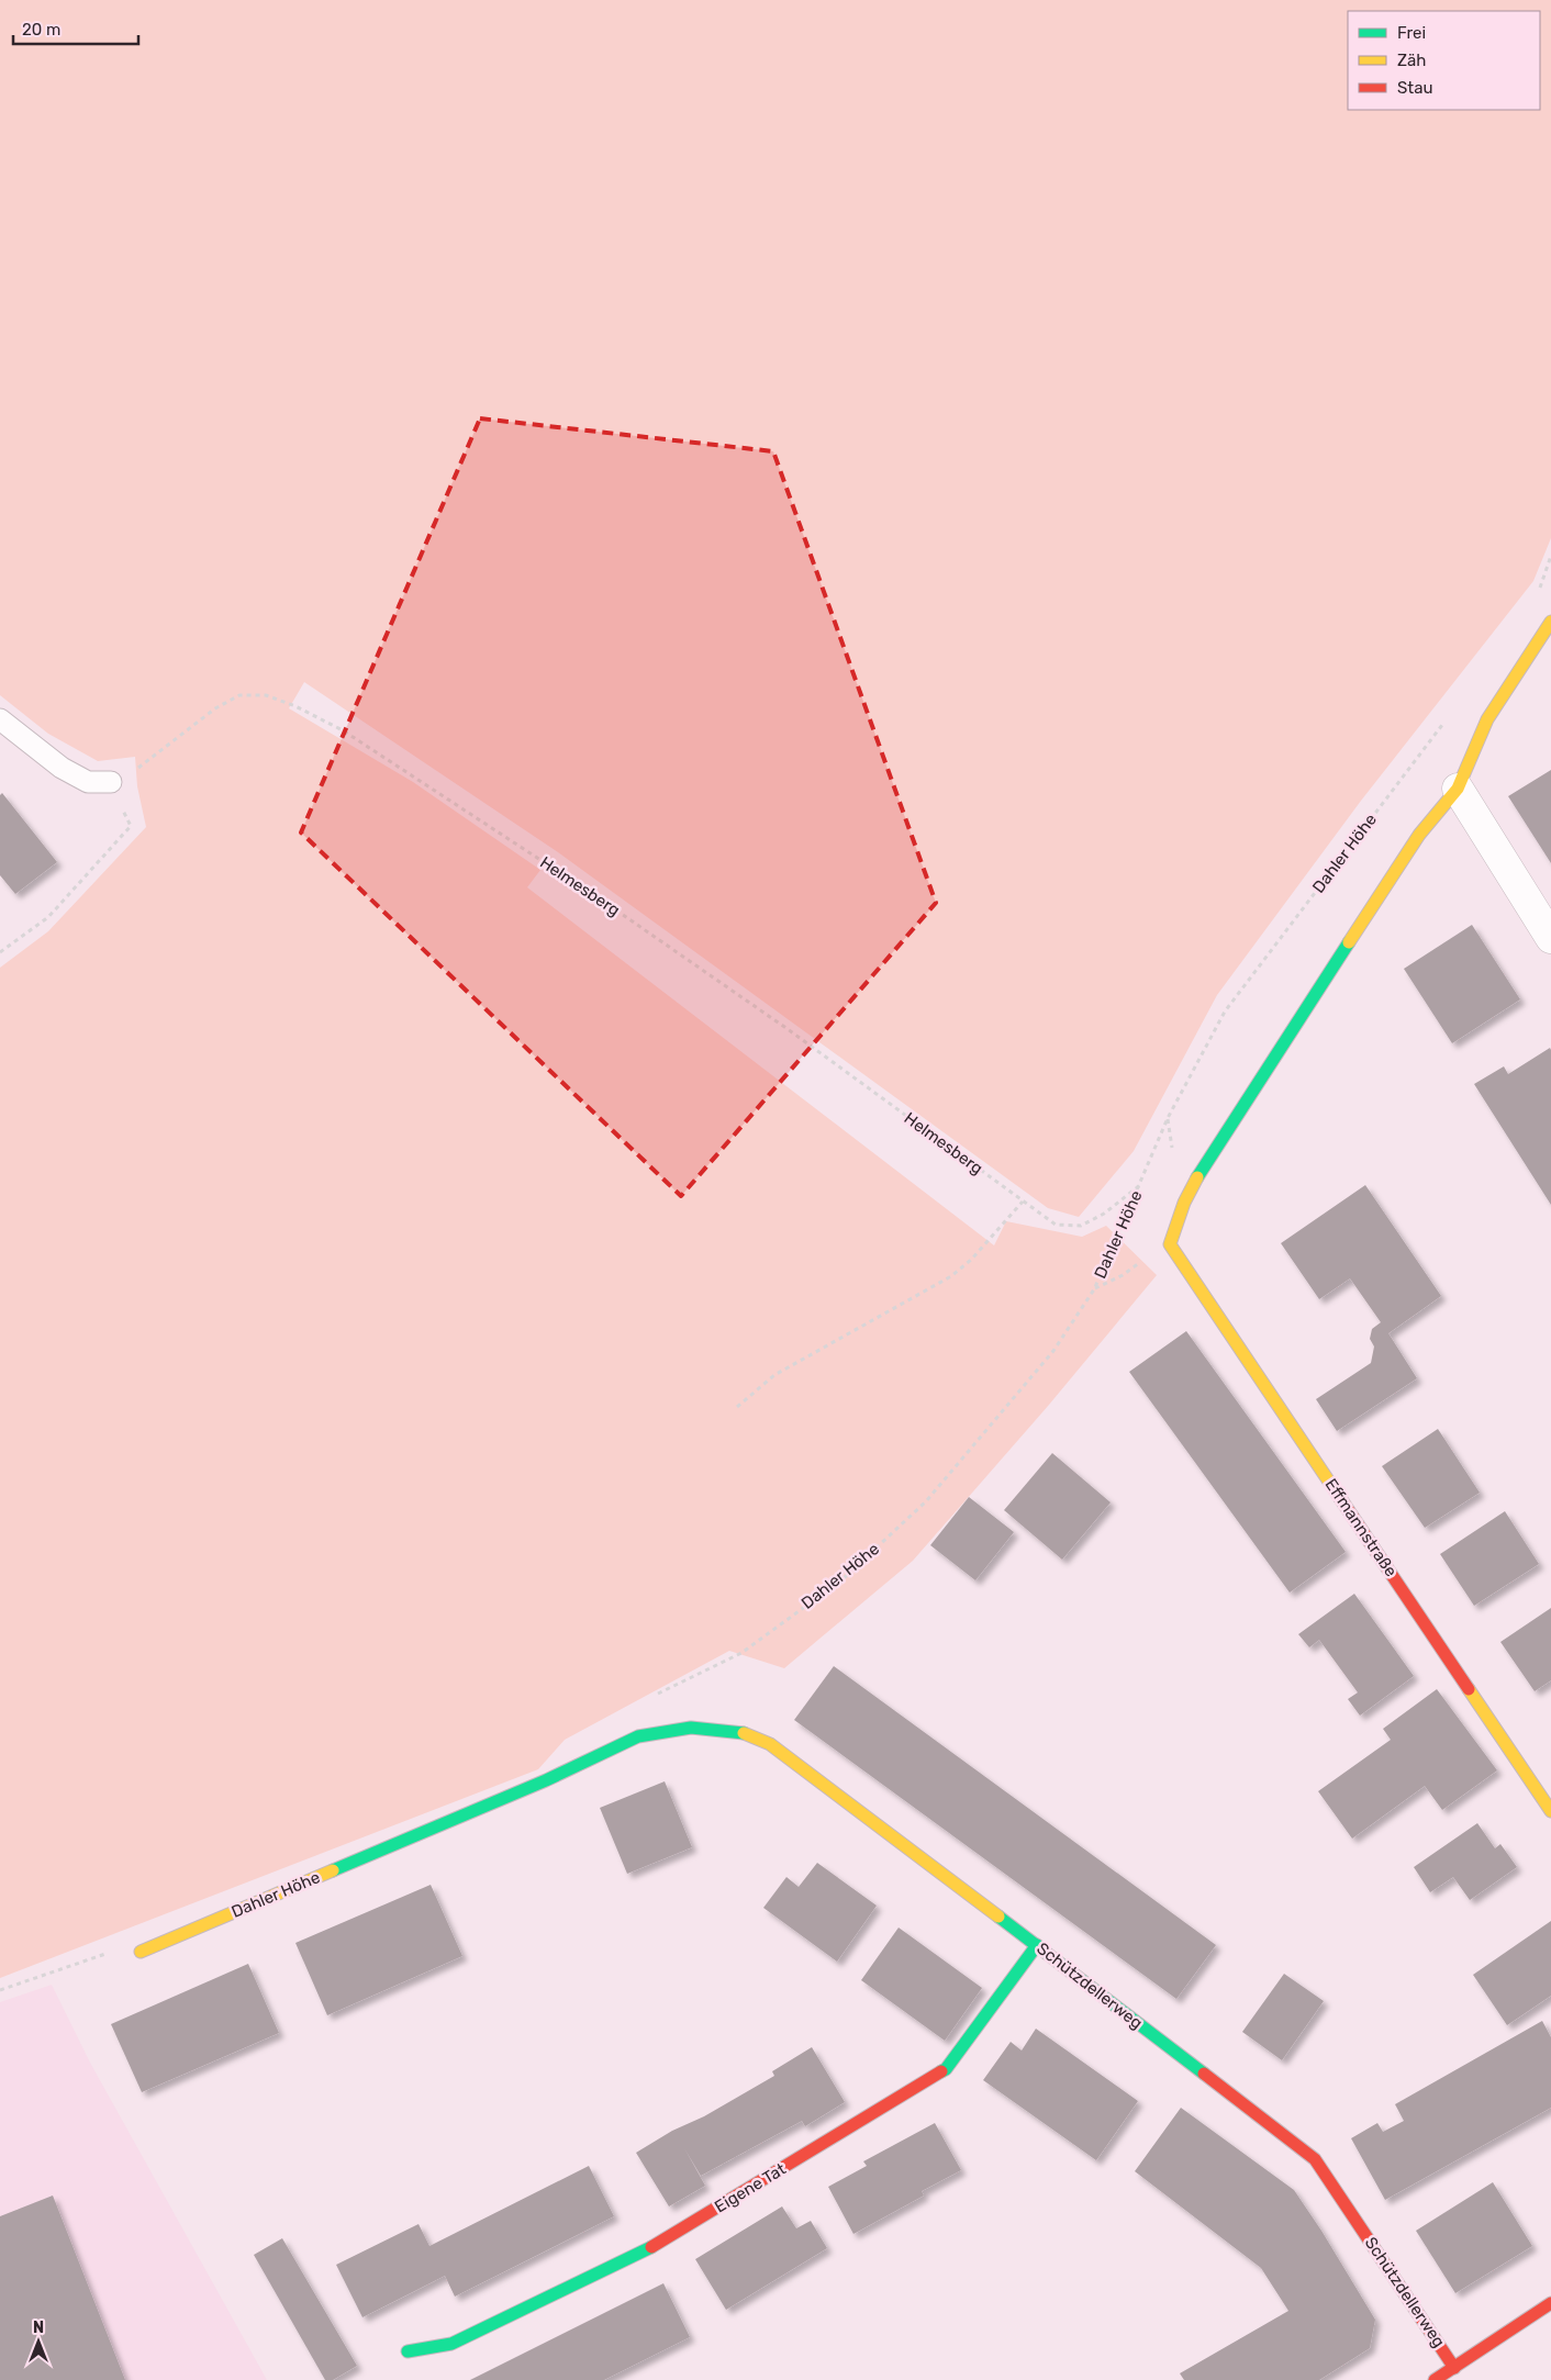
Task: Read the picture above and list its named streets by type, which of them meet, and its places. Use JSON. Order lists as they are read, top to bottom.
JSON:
{
  "streets": {
    "street": [
      "Dahler Höhe",
      "Effmannstraße",
      "Schützdellerweg",
      "Eigene Tat"
    ],
    "path": ["Helmesberg"]
  },
  "crossings": [
    ["Dahler Höhe", "Helmesberg"],
    ["Dahler Höhe", "Schützdellerweg"],
    ["Schützdellerweg", "Eigene Tat"]
  ],
  "legend": ["Frei", "Zäh", "Stau"],
  "scale_bar": "20 m",
  "north": "top"
}
